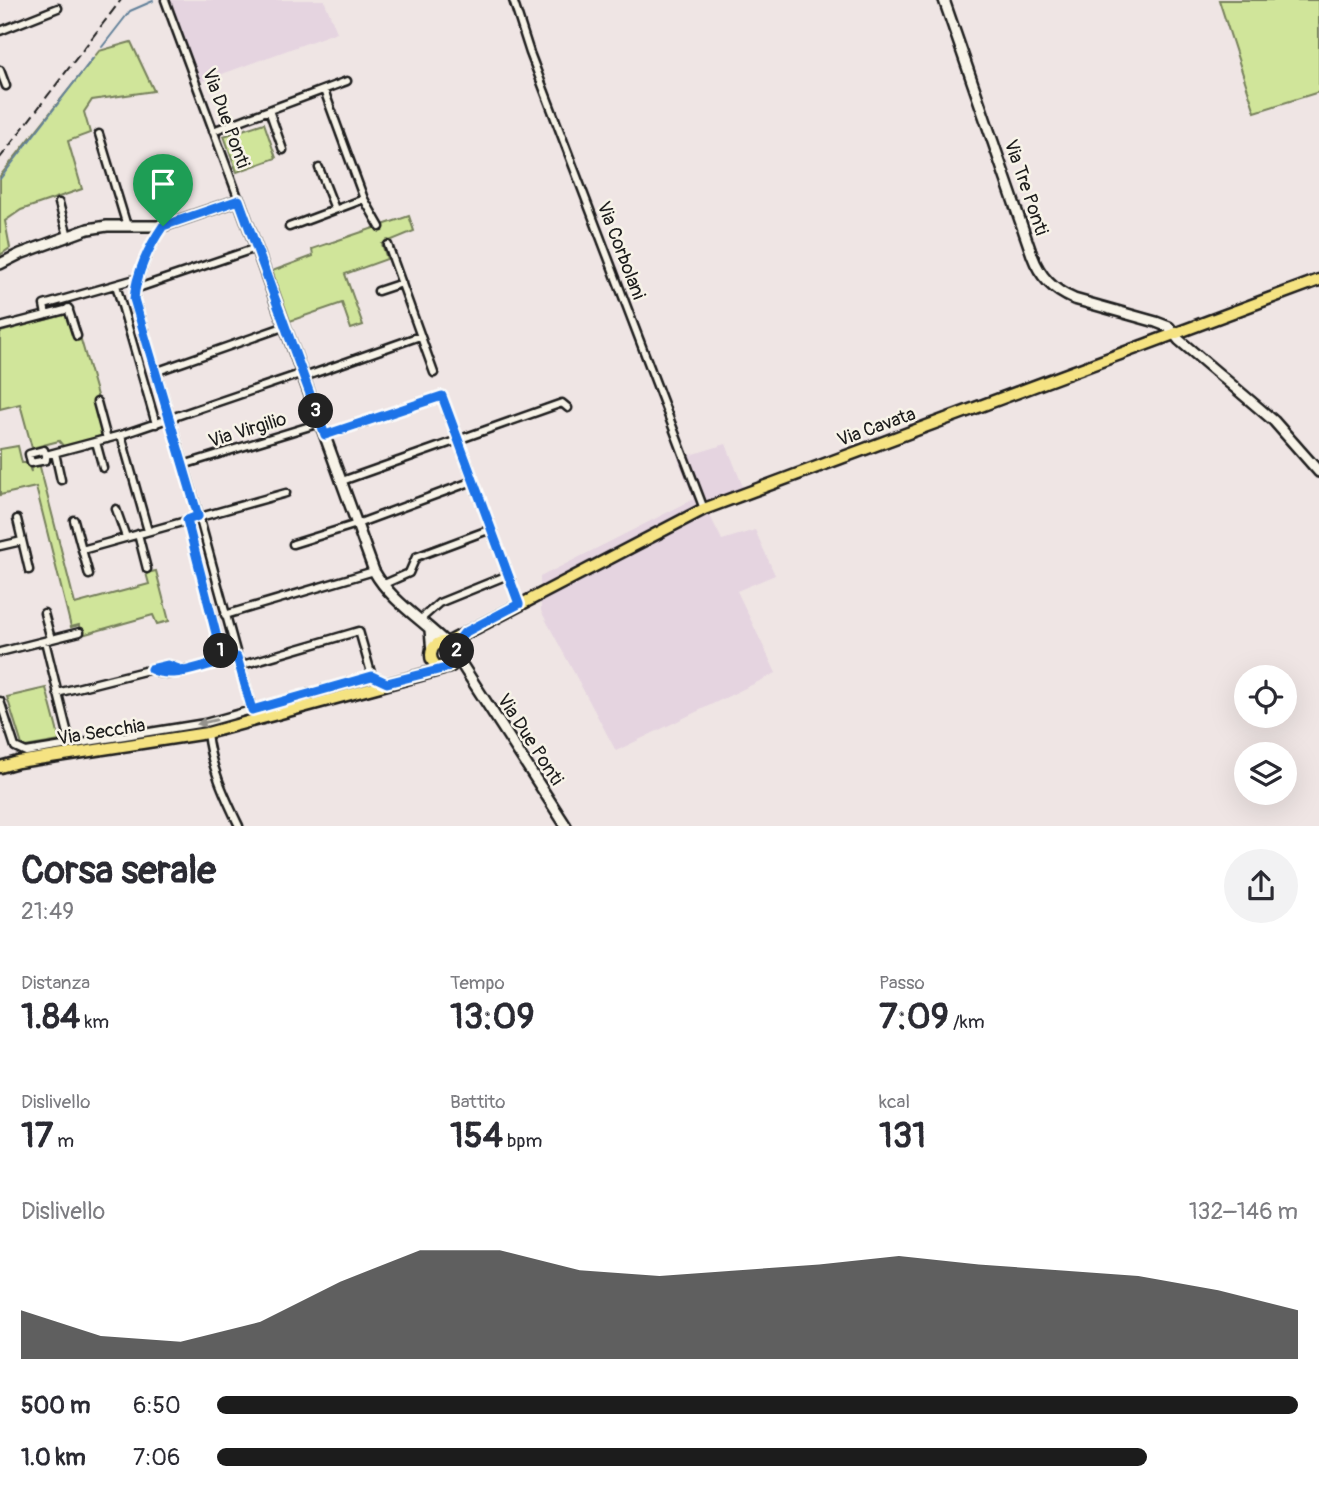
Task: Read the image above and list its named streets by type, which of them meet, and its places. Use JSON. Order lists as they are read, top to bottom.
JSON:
{
  "streets": {
    "main road": ["Via Cavata", "Via Secchia"],
    "street": [
      "Via Due Ponti",
      "Via Tre Ponti",
      "Via Corbolani",
      "Via Virgilio"
    ]
  },
  "crossings": [
    ["Via Due Ponti", "Via Cavata"],
    ["Via Due Ponti", "Via Virgilio"],
    ["Via Tre Ponti", "Via Cavata"],
    ["Via Corbolani", "Via Cavata"]
  ],
  "page": {
    "pins": ["3", "1", "2"],
    "heading": ["Corsa serale", "21:49"],
    "stats": [
      ["Distanza", "1.84 km"],
      ["Tempo", "13:09"],
      ["Passo", "7:09 /km"],
      ["Dislivello", "17 m"],
      ["Battito", "154 bpm"],
      ["kcal", "131"]
    ],
    "chart": ["Dislivello", "132–146 m"],
    "list": [
      {
        "name": "500 m",
        "note": "6:50"
      },
      {
        "name": "1.0 km",
        "note": "7:06"
      }
    ]
  }
}
